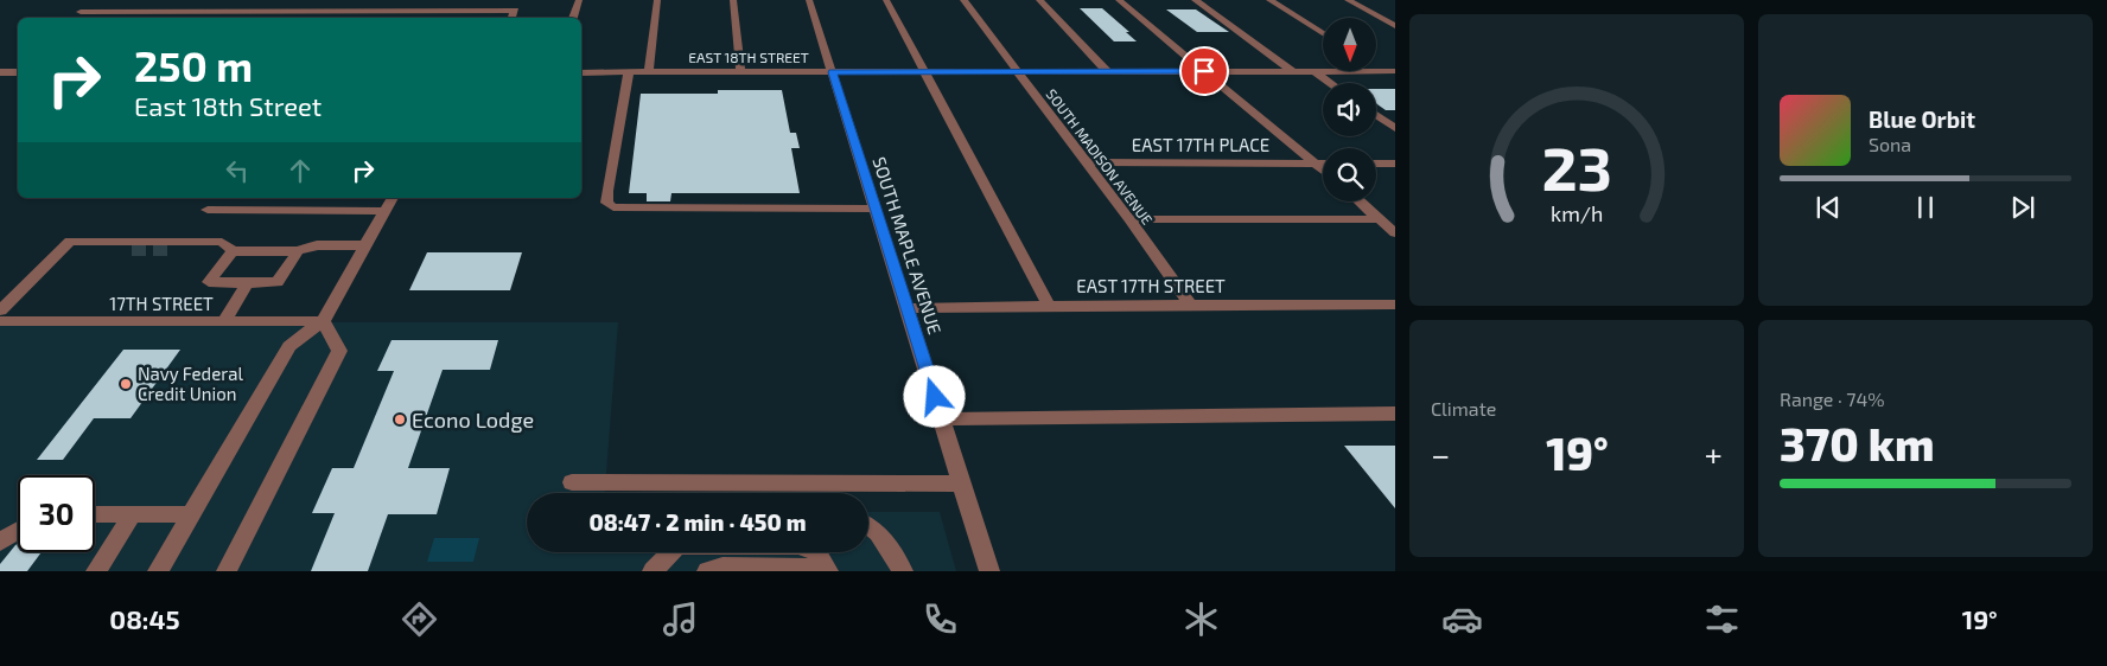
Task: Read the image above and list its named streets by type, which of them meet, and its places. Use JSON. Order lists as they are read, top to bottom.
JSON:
{
  "streets": {
    "street": [
      "EAST 18TH STREET",
      "EAST 17TH PLACE",
      "SOUTH MADISON AVENUE",
      "SOUTH MAPLE AVENUE",
      "EAST 17TH STREET",
      "17TH STREET"
    ]
  },
  "crossings": [
    ["EAST 18TH STREET", "SOUTH MADISON AVENUE"],
    ["EAST 18TH STREET", "SOUTH MAPLE AVENUE"],
    ["EAST 17TH PLACE", "SOUTH MADISON AVENUE"],
    ["SOUTH MADISON AVENUE", "EAST 17TH STREET"],
    ["SOUTH MAPLE AVENUE", "EAST 17TH STREET"]
  ],
  "places": ["Navy Federal Credit Union", "Econo Lodge"],
  "north": "bottom",
  "page": {
    "turn": ["250 m", "East 18th Street"],
    "song": ["Blue Orbit", "Sona"],
    "tile": [
      "Climate",
      ["Range · 74%", "370 km"]
    ],
    "heat": ["−", "19°", "+"],
    "limit": "30",
    "trip": "08:47 · 2 min · 450 m",
    "tabs": ["08:45", "19°"],
    "gauge": ["23", "km/h"]
  }
}
